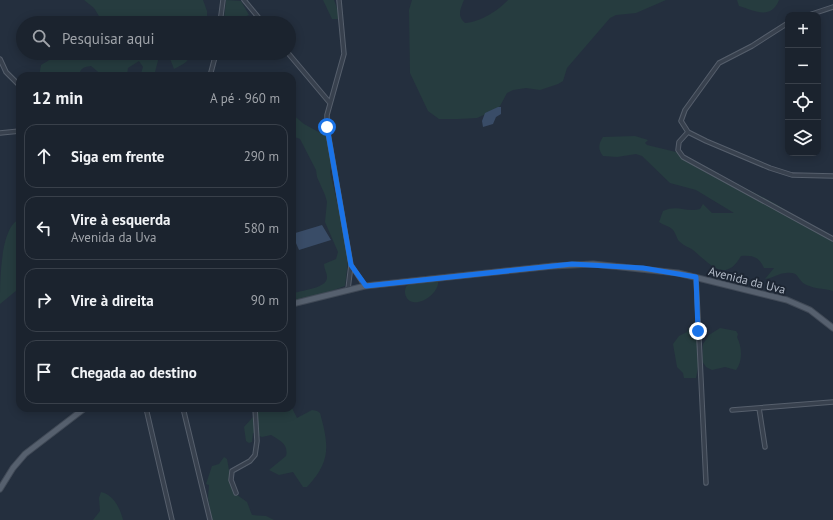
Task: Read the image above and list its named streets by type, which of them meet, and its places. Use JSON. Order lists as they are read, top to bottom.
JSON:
{
  "streets": {
    "main road": ["Avenida da Uva"]
  },
  "page": {
    "map_buttons": ["+", "−"],
    "search": "Pesquisar aqui",
    "heading": ["12 min", "A pé · 960 m"],
    "list": [
      ["Siga em frente", "290 m"],
      ["Vire à esquerda", "Avenida da Uva", "580 m"],
      ["Vire à direita", "90 m"],
      "Chegada ao destino"
    ]
  }
}
